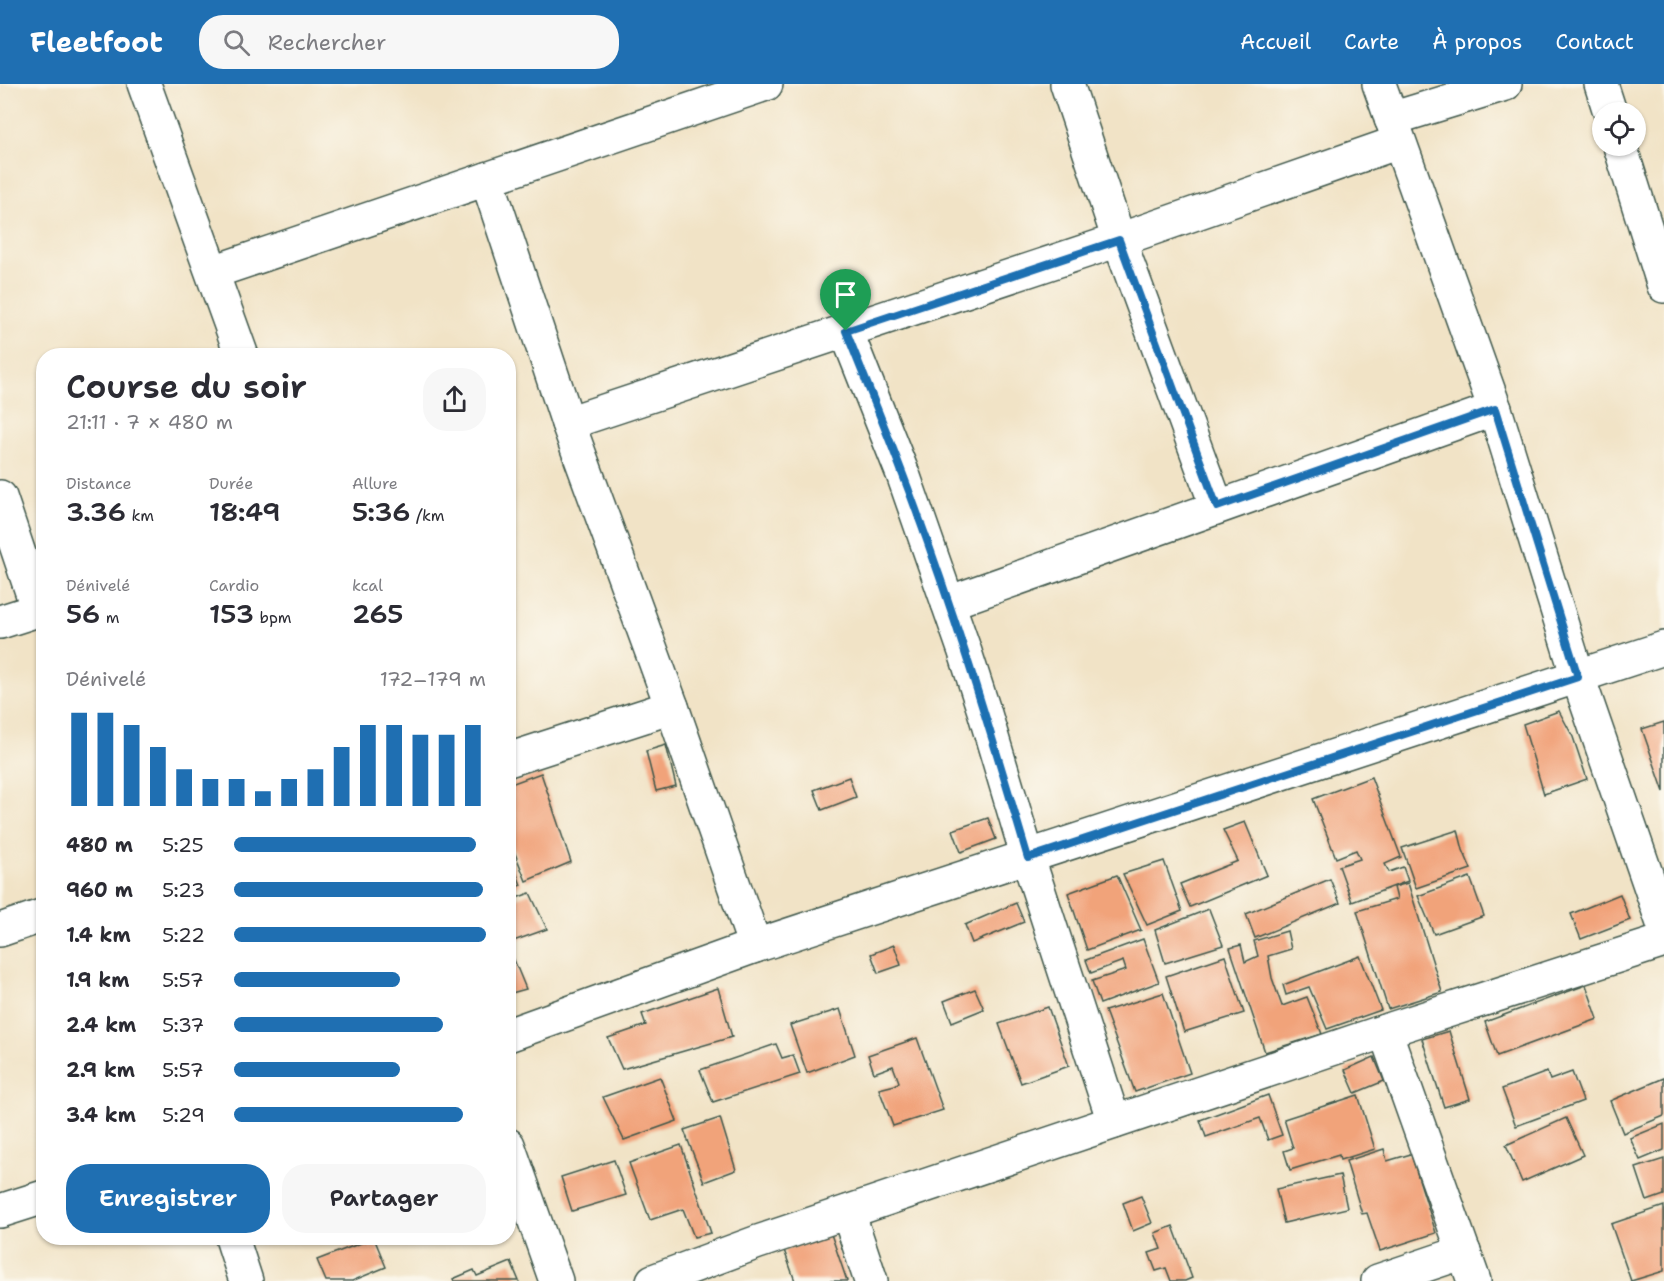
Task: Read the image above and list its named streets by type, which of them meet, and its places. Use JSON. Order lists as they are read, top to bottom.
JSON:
{
  "page": {
    "header": "Fleetfoot",
    "search": "Rechercher",
    "nav": [
      "Accueil",
      "Carte",
      "À propos",
      "Contact"
    ],
    "heading": ["Course du soir", "21:11 · 7 × 480 m"],
    "stats": [
      ["Distance", "3.36 km"],
      ["Durée", "18:49"],
      ["Allure", "5:36 /km"],
      ["Dénivelé", "56 m"],
      ["Cardio", "153 bpm"],
      ["kcal", "265"]
    ],
    "chart": ["Dénivelé", "172–179 m"],
    "list": [
      {
        "name": "480 m",
        "note": "5:25"
      },
      {
        "name": "960 m",
        "note": "5:23"
      },
      {
        "name": "1.4 km",
        "note": "5:22"
      },
      {
        "name": "1.9 km",
        "note": "5:57"
      },
      {
        "name": "2.4 km",
        "note": "5:37"
      },
      {
        "name": "2.9 km",
        "note": "5:57"
      },
      {
        "name": "3.4 km",
        "note": "5:29"
      }
    ],
    "buttons": ["Enregistrer", "Partager"]
  }
}
